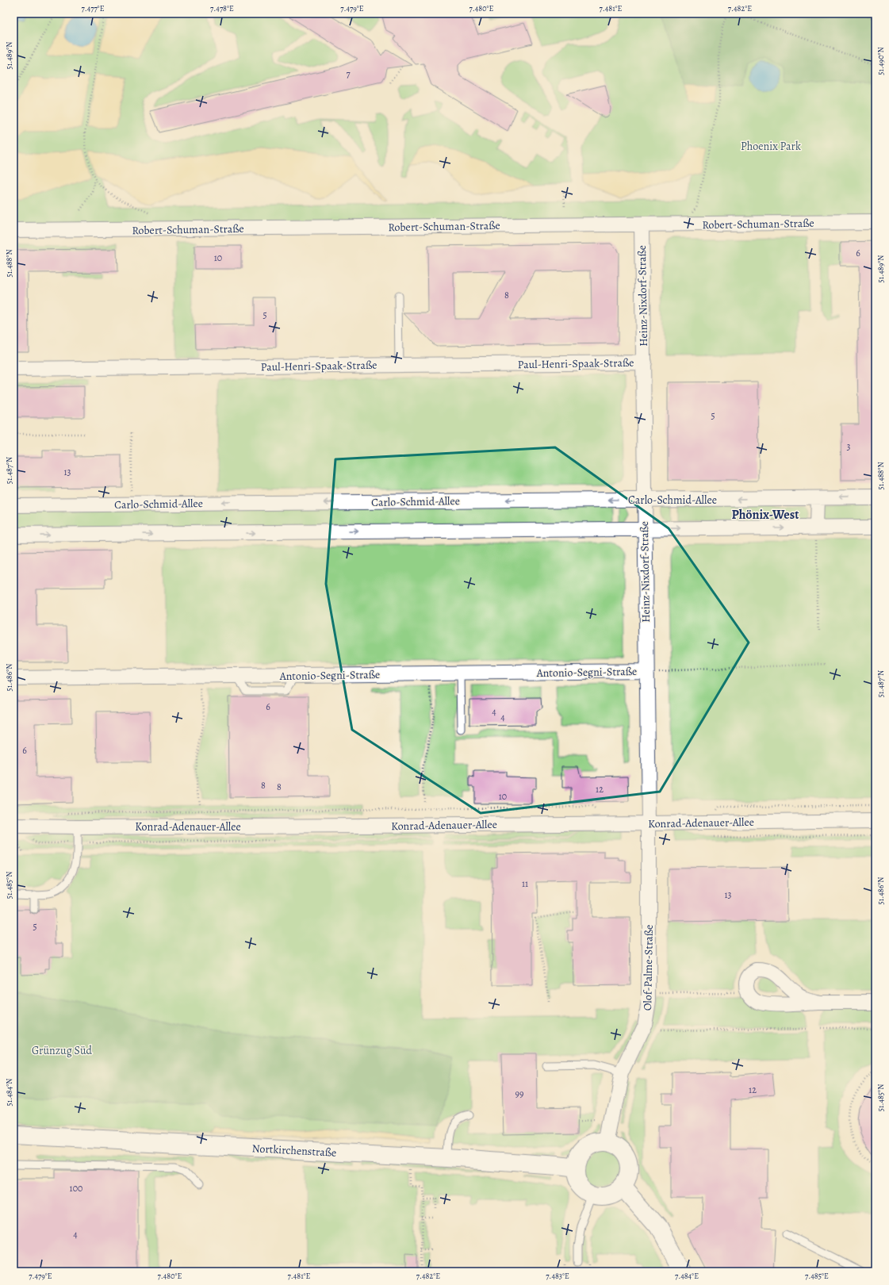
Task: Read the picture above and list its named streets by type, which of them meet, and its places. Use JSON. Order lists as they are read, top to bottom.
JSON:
{
  "streets": {
    "main road": ["Nortkirchenstraße"],
    "street": [
      "Robert-Schuman-Straße",
      "Heinz-Nixdorf-Straße",
      "Paul-Henri-Spaak-Straße",
      "Carlo-Schmid-Allee",
      "Antonio-Segni-Straße",
      "Konrad-Adenauer-Allee",
      "Olof-Palme-Straße"
    ]
  },
  "crossings": [
    ["Robert-Schuman-Straße", "Heinz-Nixdorf-Straße"],
    ["Heinz-Nixdorf-Straße", "Paul-Henri-Spaak-Straße"],
    ["Heinz-Nixdorf-Straße", "Carlo-Schmid-Allee"],
    ["Heinz-Nixdorf-Straße", "Antonio-Segni-Straße"],
    ["Heinz-Nixdorf-Straße", "Konrad-Adenauer-Allee"],
    ["Heinz-Nixdorf-Straße", "Olof-Palme-Straße"],
    ["Konrad-Adenauer-Allee", "Olof-Palme-Straße"],
    ["Olof-Palme-Straße", "Nortkirchenstraße"]
  ],
  "districts": ["Phönix-West"],
  "parks": ["Phoenix Park", "Grünzug Süd"],
  "house_numbers": [
    "7",
    "6",
    "10",
    "8",
    "5",
    "5",
    "3",
    "13",
    "6",
    "4",
    "4",
    "6",
    "8",
    "8",
    "12",
    "10",
    "11",
    "13",
    "5",
    "12",
    "99",
    "100",
    "4"
  ],
  "coordinates": [
    "7.477°E",
    "7.478°E",
    "7.479°E",
    "7.480°E",
    "7.481°E",
    "7.482°E",
    "51.489°N",
    "51.490°N",
    "51.488°N",
    "51.487°N",
    "51.486°N",
    "51.485°N",
    "51.484°N",
    "7.483°E",
    "7.484°E",
    "7.485°E"
  ]
}
